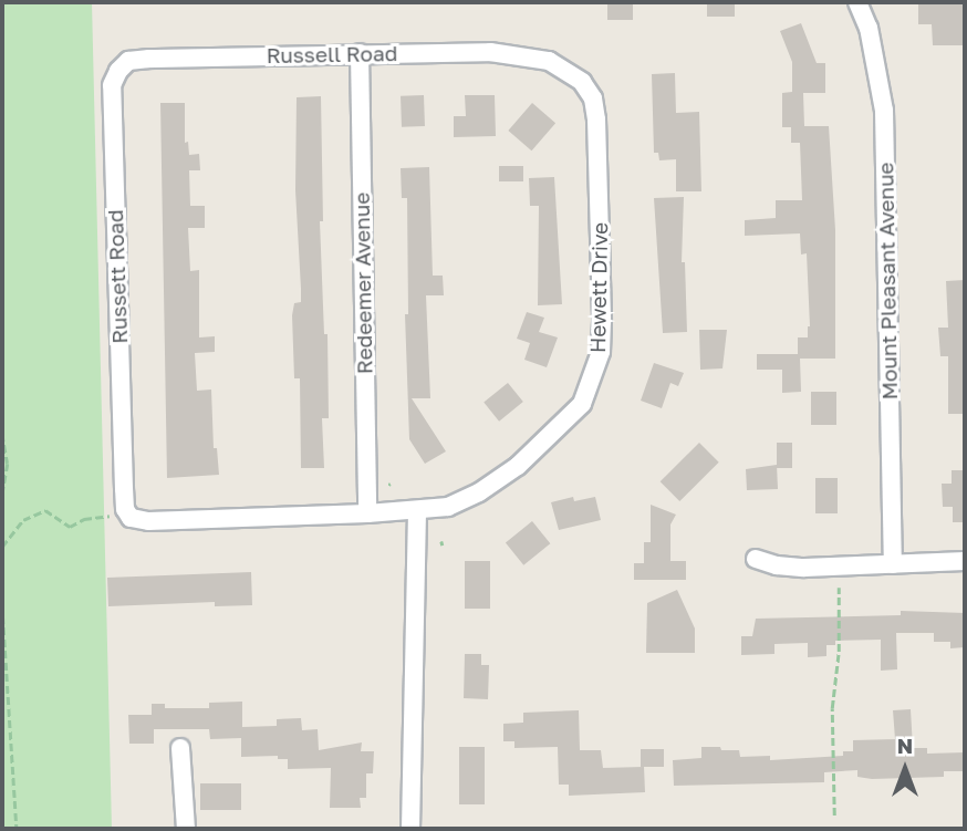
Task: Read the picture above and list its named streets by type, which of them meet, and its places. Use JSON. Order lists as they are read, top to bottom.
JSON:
{
  "streets": {
    "street": [
      "Russell Road",
      "Russett Road",
      "Mount Pleasant Avenue",
      "Redeemer Avenue",
      "Hewett Drive"
    ]
  },
  "crossings": [
    ["Russell Road", "Russett Road"],
    ["Russell Road", "Redeemer Avenue"],
    ["Russell Road", "Hewett Drive"],
    ["Russett Road", "Hewett Drive"],
    ["Redeemer Avenue", "Hewett Drive"]
  ],
  "north": "top"
}
